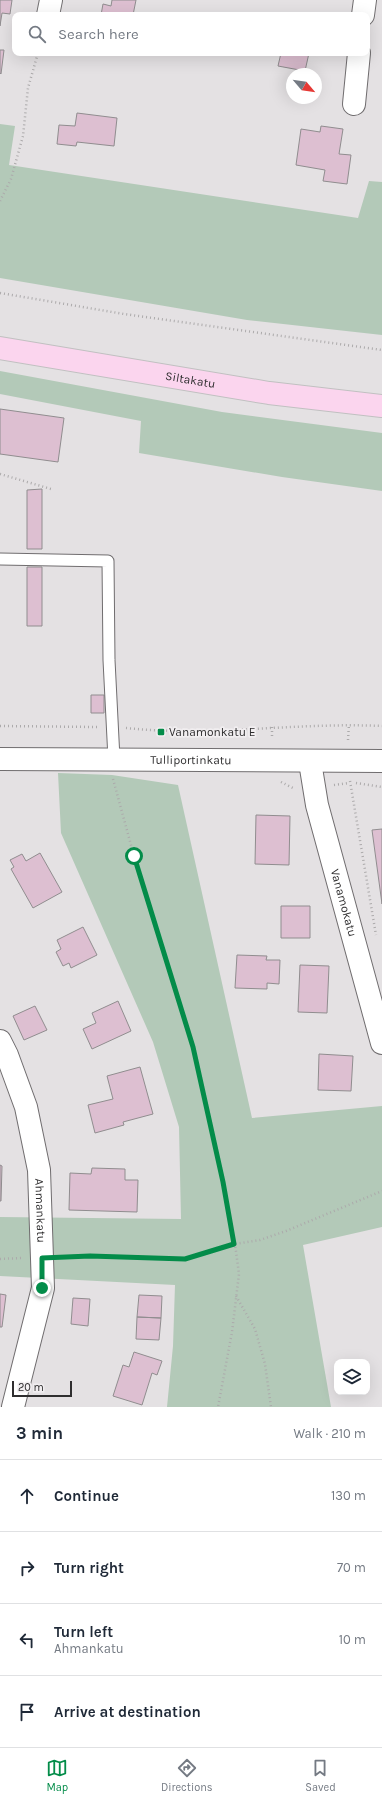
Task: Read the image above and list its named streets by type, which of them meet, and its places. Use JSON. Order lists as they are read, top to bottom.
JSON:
{
  "streets": {
    "main road": ["Siltakatu"],
    "street": ["Tulliportinkatu", "Vanamokatu", "Ahmankatu"]
  },
  "crossings": [
    ["Tulliportinkatu", "Vanamokatu"]
  ],
  "places": {
    "transit": ["Vanamonkatu E"]
  },
  "scale_bar": "20 m",
  "north": "bottom right",
  "page": {
    "search": "Search here",
    "scale": "20 m",
    "heading": ["3 min", "Walk · 210 m"],
    "list": [
      ["Continue", "130 m"],
      ["Turn right", "70 m"],
      ["Turn left", "Ahmankatu", "10 m"],
      "Arrive at destination"
    ],
    "nav": ["Map", "Directions", "Saved"]
  }
}
